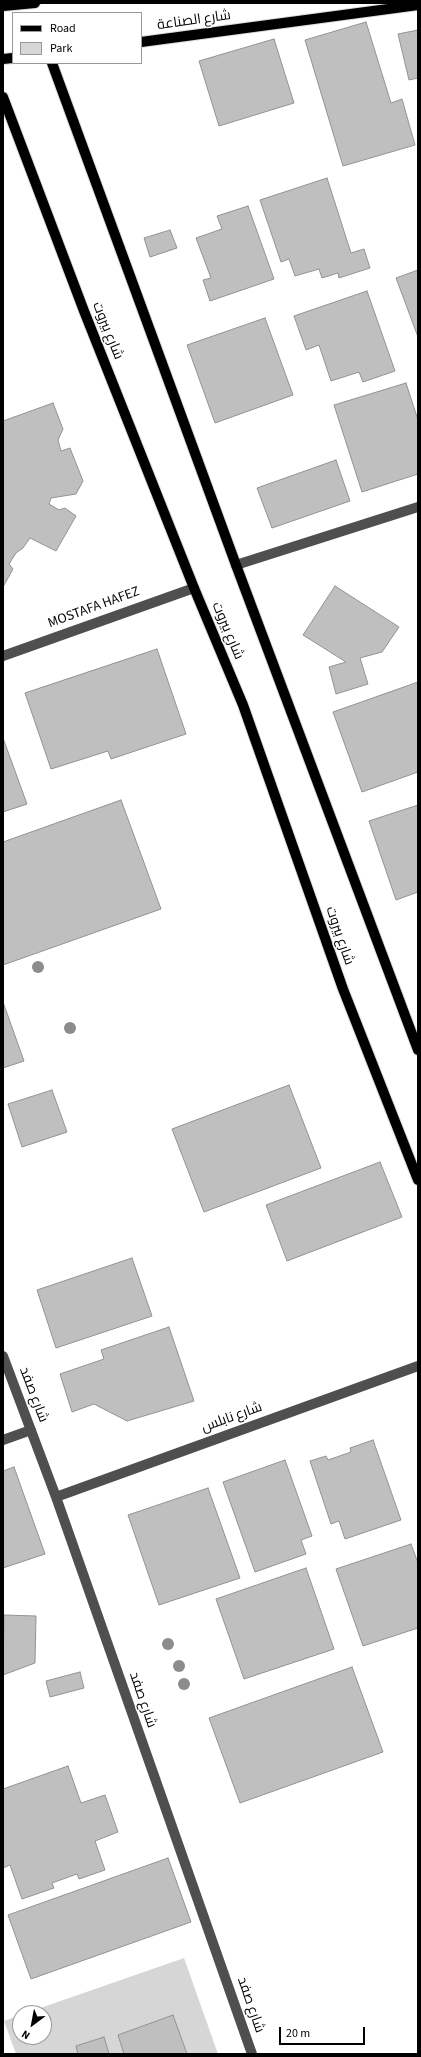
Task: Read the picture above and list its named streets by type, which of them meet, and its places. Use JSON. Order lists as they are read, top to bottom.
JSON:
{
  "streets": {
    "main road": ["شارع الصناعة", "شارع بيروت"],
    "street": ["MOSTAFA HAFEZ", "شارع صفد", "شارع نابلس"]
  },
  "crossings": [
    ["شارع بيروت", "MOSTAFA HAFEZ"],
    ["شارع صفد", "شارع نابلس"]
  ],
  "legend": ["Road", "Park"],
  "scale_bar": "20 m",
  "north": "bottom left"
}
